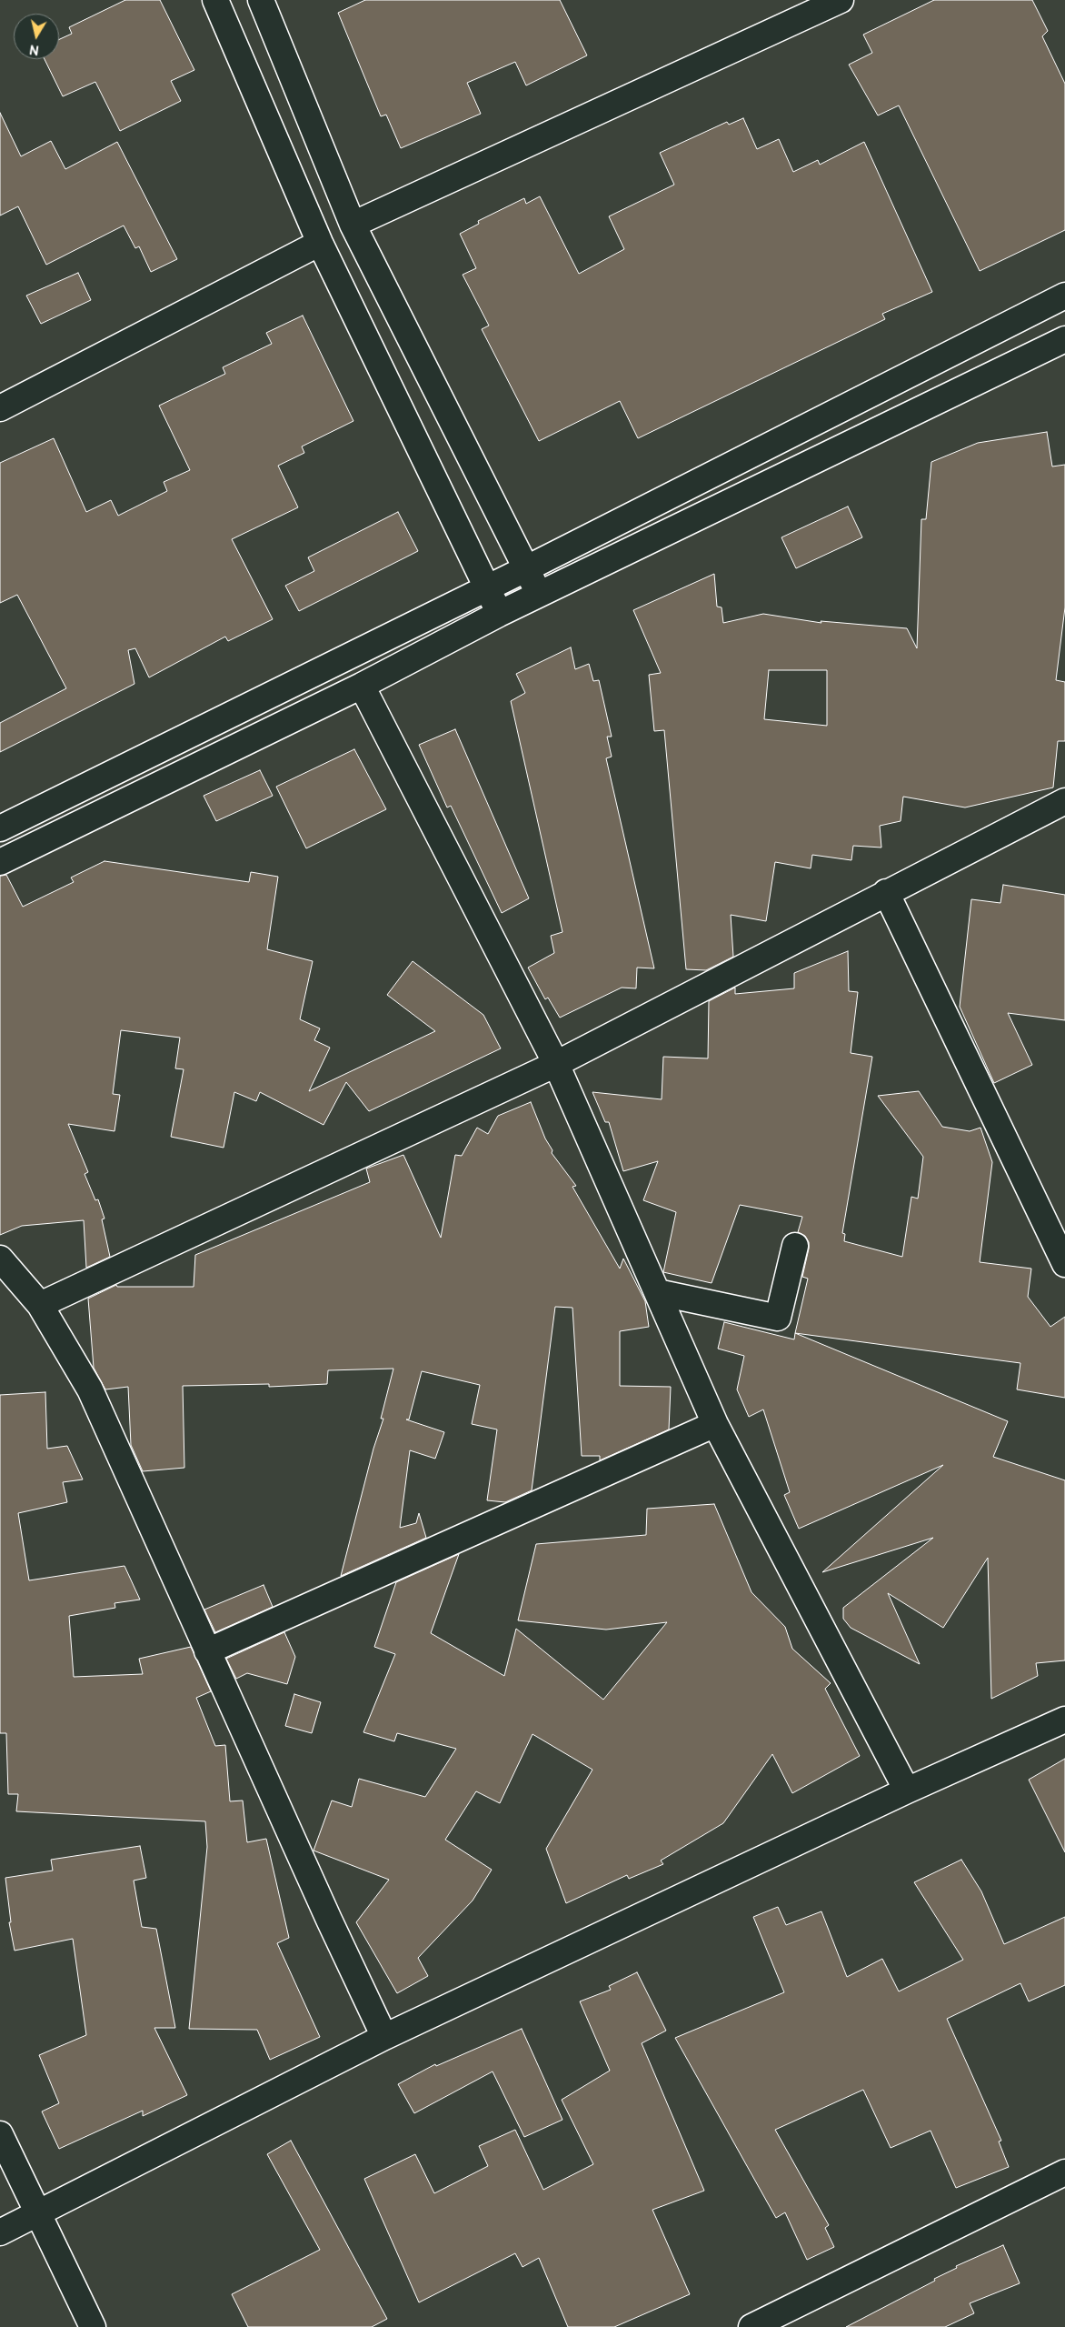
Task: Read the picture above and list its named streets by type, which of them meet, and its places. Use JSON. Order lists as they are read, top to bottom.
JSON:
{
  "north": "bottom"
}
